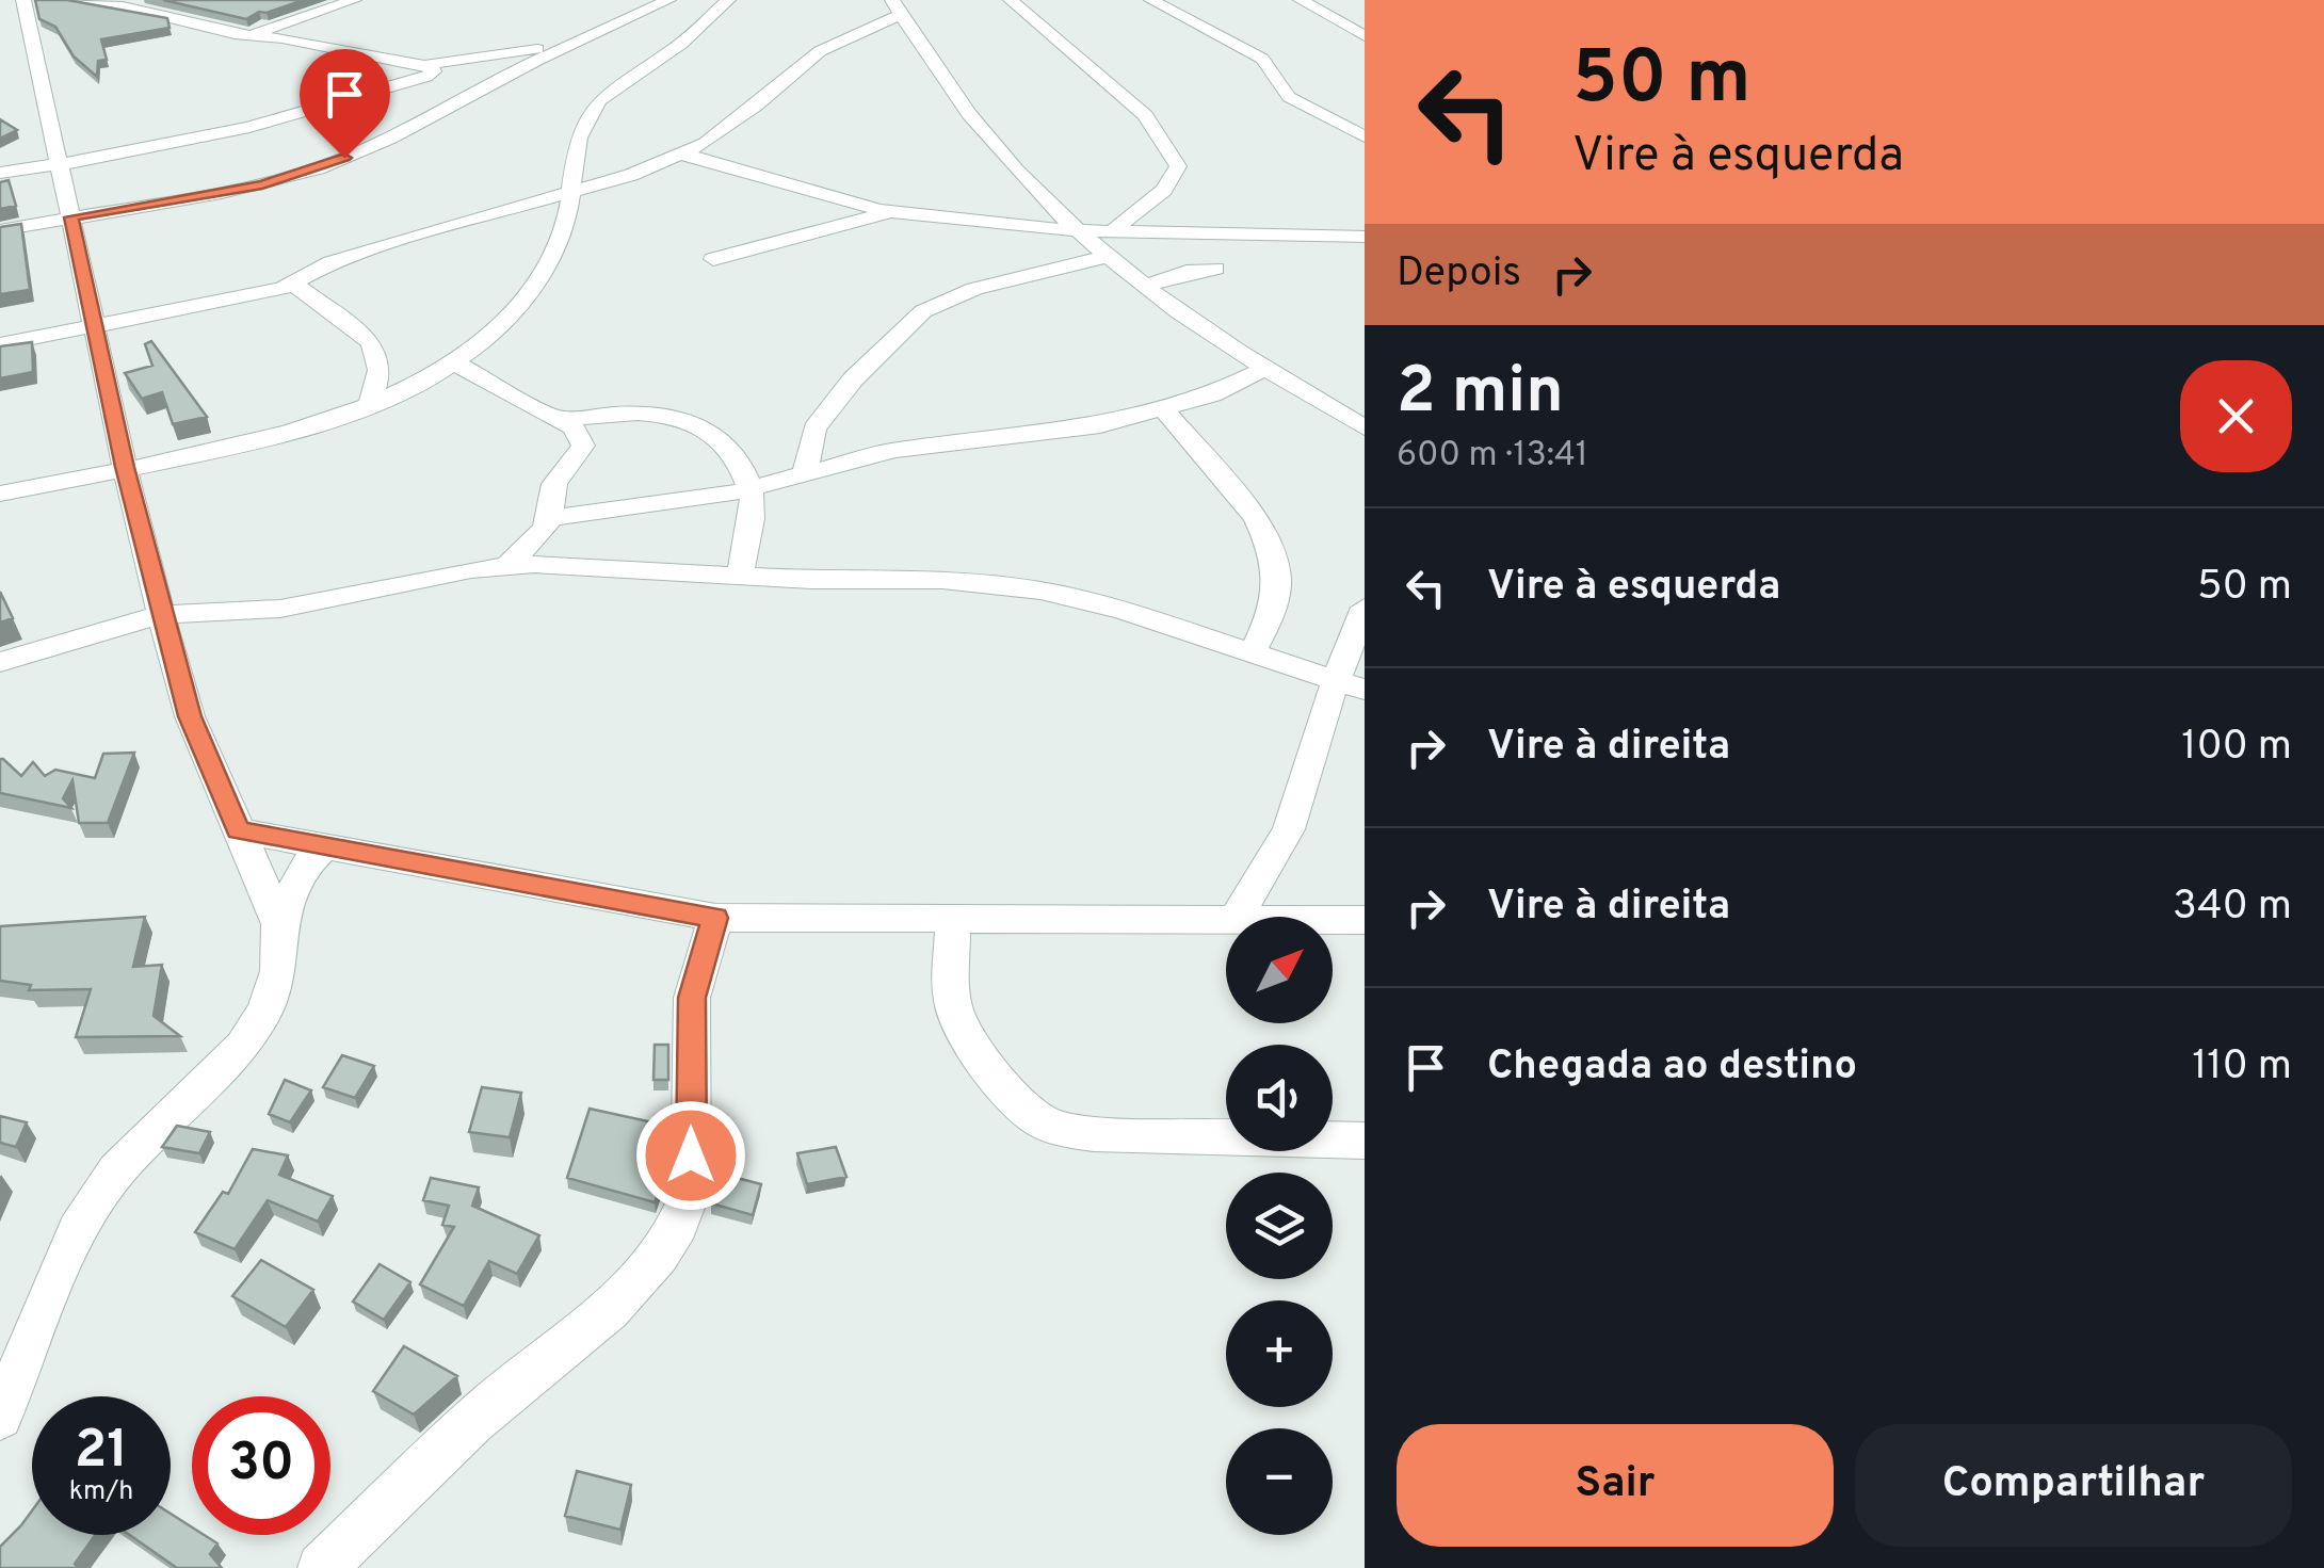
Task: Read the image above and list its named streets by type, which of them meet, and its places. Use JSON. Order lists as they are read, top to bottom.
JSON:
{
  "north": "top right",
  "page": {
    "turn": ["50 m", "Vire à esquerda"],
    "then": "Depois",
    "heading": ["2 min", "600 m · 13:41"],
    "list": [
      {
        "name": "Vire à esquerda",
        "value": "50 m"
      },
      {
        "name": "Vire à direita",
        "value": "100 m"
      },
      {
        "name": "Vire à direita",
        "value": "340 m"
      },
      {
        "name": "Chegada ao destino",
        "value": "110 m"
      }
    ],
    "map_buttons": ["+", "−"],
    "speed": "21 km/h",
    "limit": "30",
    "buttons": ["Sair", "Compartilhar"]
  }
}
